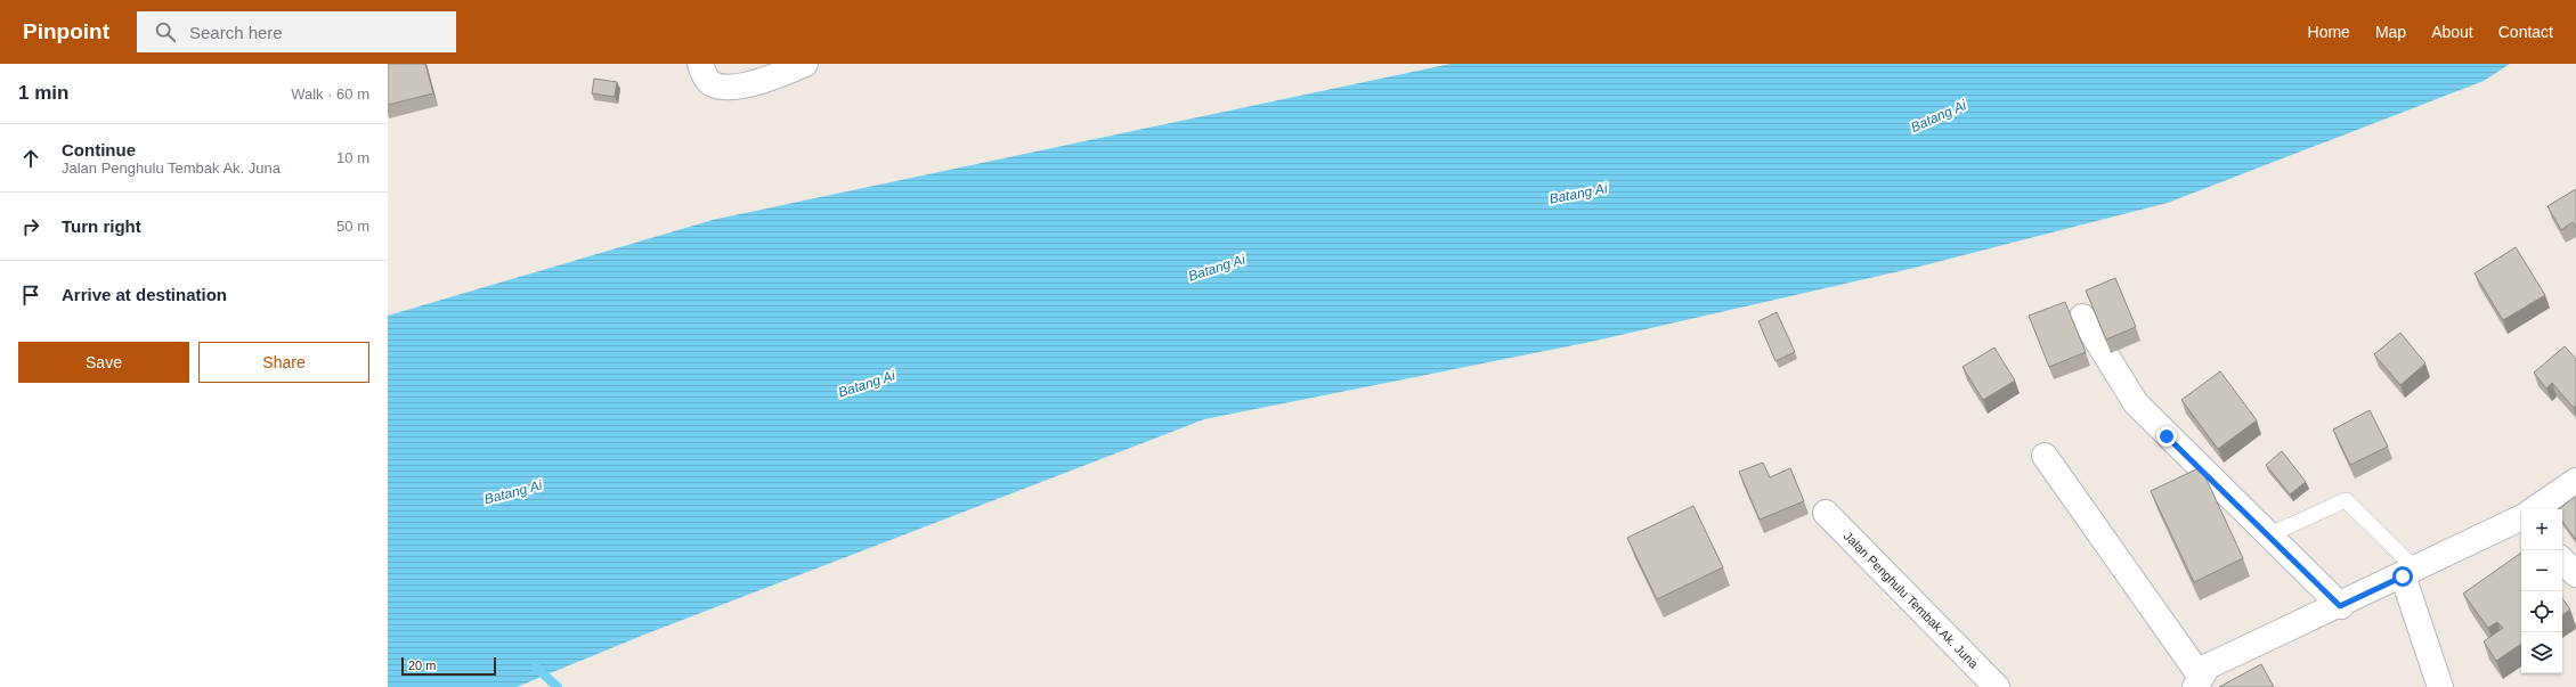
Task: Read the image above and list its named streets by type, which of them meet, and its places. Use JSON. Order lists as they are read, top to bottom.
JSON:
{
  "streets": {
    "street": ["Jalan Penghulu Tembak Ak. Juna"]
  },
  "water": ["Batang Ai"],
  "scale_bar": "20 m",
  "page": {
    "header": "Pinpoint",
    "search": "Search here",
    "nav": [
      "Home",
      "Map",
      "About",
      "Contact"
    ],
    "heading": ["1 min", "Walk · 60 m"],
    "list": [
      ["Continue", "Jalan Penghulu Tembak Ak. Juna", "10 m"],
      ["Turn right", "50 m"],
      "Arrive at destination"
    ],
    "buttons": ["Save", "Share"],
    "map_buttons": ["+", "−"],
    "scale": "20 m"
  }
}
